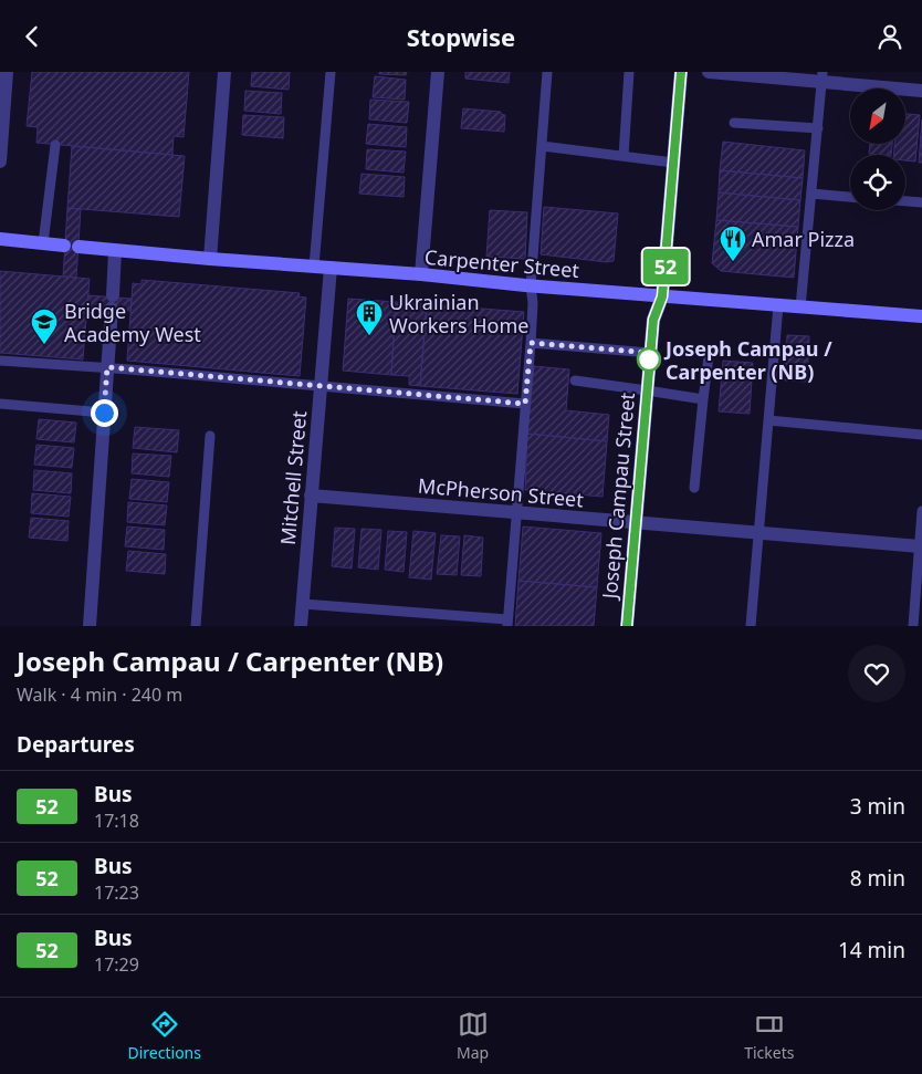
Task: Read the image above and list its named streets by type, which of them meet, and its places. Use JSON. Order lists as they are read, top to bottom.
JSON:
{
  "streets": {
    "street": [
      "Carpenter Street",
      "Mitchell Street",
      "McPherson Street",
      "Joseph Campau Street"
    ]
  },
  "crossings": [
    ["Carpenter Street", "Mitchell Street"],
    ["Carpenter Street", "Joseph Campau Street"],
    ["Mitchell Street", "McPherson Street"],
    ["McPherson Street", "Joseph Campau Street"]
  ],
  "places": {
    "restaurant": ["Amar Pizza"],
    "building": ["Ukrainian Workers Home"],
    "school or university": ["Bridge Academy West"],
    "other": ["Joseph Campau / Carpenter (NB)"]
  },
  "lines": ["bus line 52"],
  "north": "bottom left",
  "page": {
    "header": "Stopwise",
    "on_map": "52",
    "heading": [
      ["Joseph Campau / Carpenter (NB)", "Walk · 4 min · 240 m"],
      "Departures"
    ],
    "list": [
      {
        "mark": "52",
        "name": "Bus",
        "note": "17:18",
        "value": "3 min"
      },
      {
        "mark": "52",
        "name": "Bus",
        "note": "17:23",
        "value": "8 min"
      },
      {
        "mark": "52",
        "name": "Bus",
        "note": "17:29",
        "value": "14 min"
      }
    ],
    "tabs": ["Directions", "Map", "Tickets"]
  }
}
